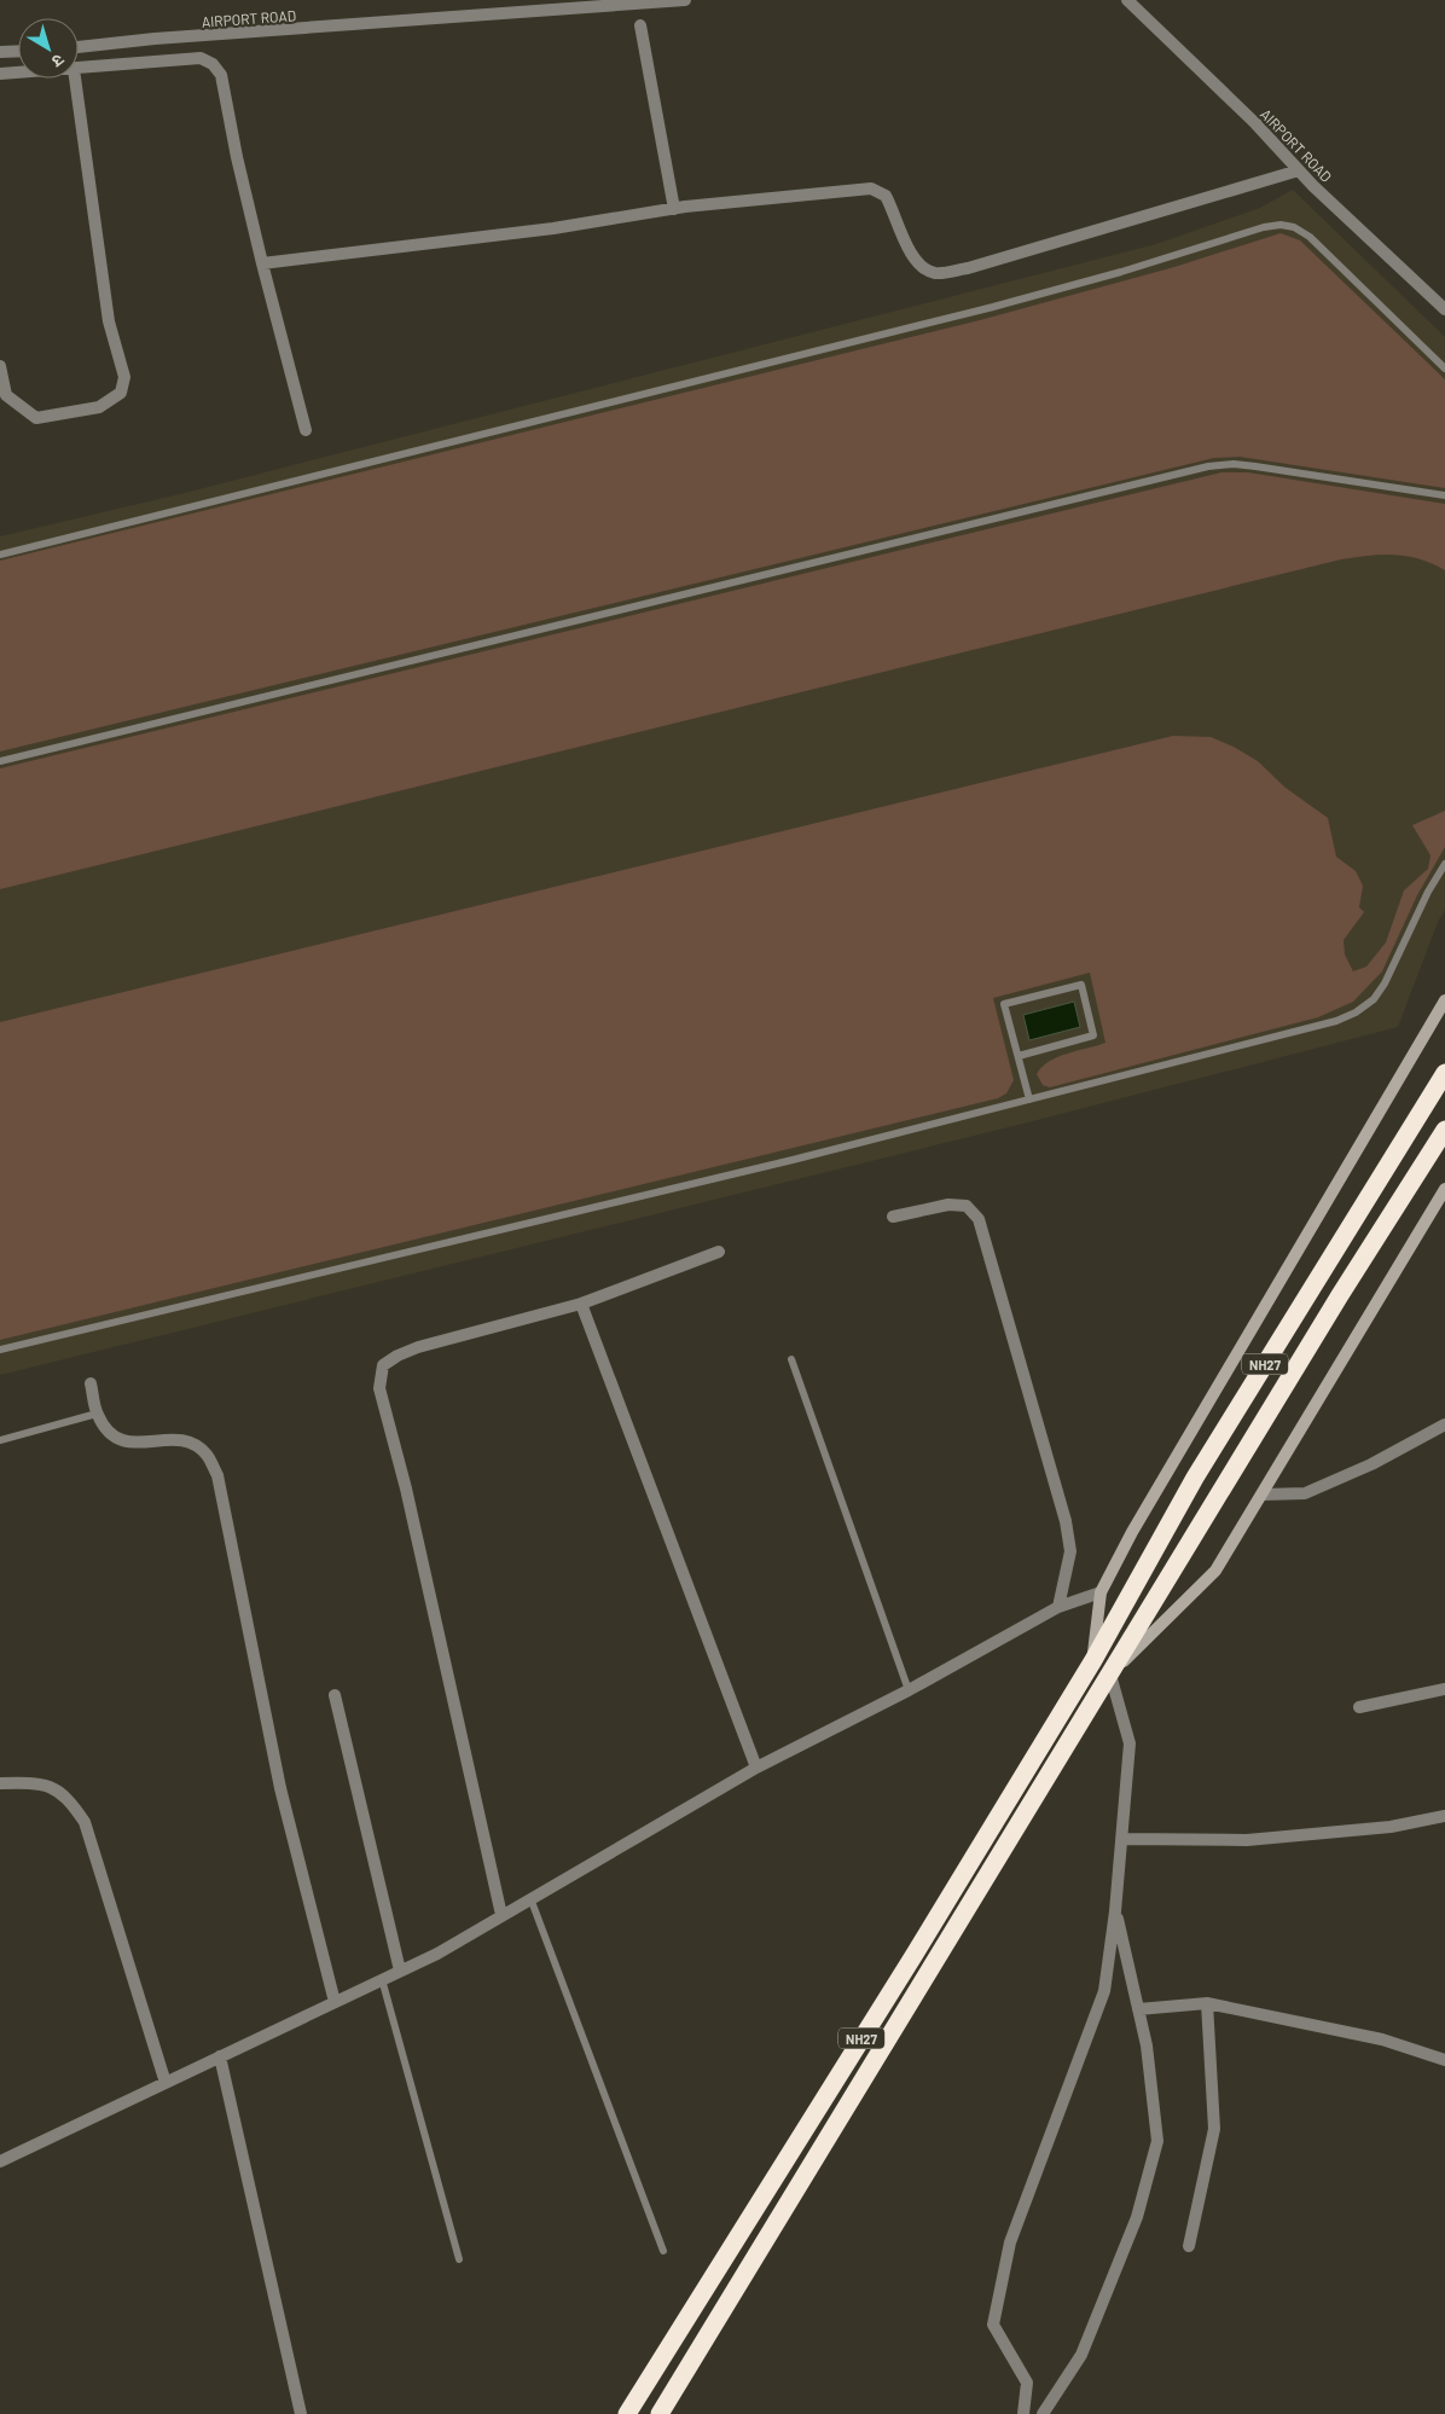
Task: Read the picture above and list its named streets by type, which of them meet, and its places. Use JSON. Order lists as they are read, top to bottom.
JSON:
{
  "streets": {
    "highway": ["NH27"],
    "street": ["AIRPORT ROAD"]
  },
  "north": "bottom right"
}
